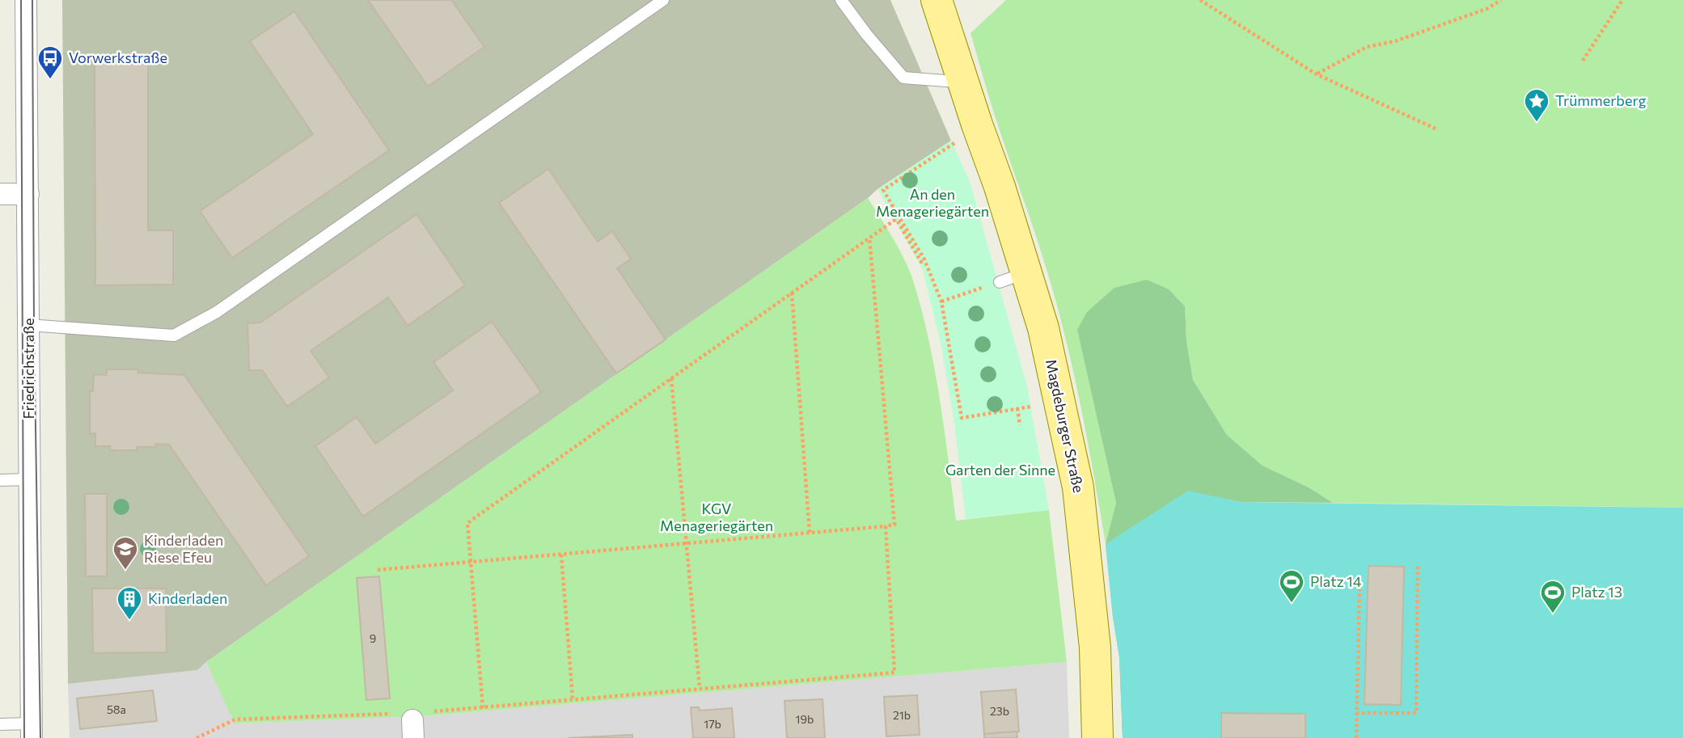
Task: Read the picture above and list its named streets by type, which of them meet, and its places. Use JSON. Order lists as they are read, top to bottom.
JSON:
{
  "streets": {
    "main road": ["Magdeburger Straße"],
    "street": ["Friedrichstraße"]
  },
  "parks": ["An den Menageriegärten", "Garten der Sinne", "KGV Menageriegärten"],
  "places": {
    "bus stop": ["Vorwerkstraße"],
    "place": ["Trümmerberg"],
    "school or university": ["Kinderladen Riese Efeu"],
    "sports": ["Platz 14", "Platz 13"],
    "building": ["Kinderladen"]
  },
  "house_numbers": [
    "9",
    "58a",
    "23b",
    "21b",
    "19b",
    "17b"
  ]
}
